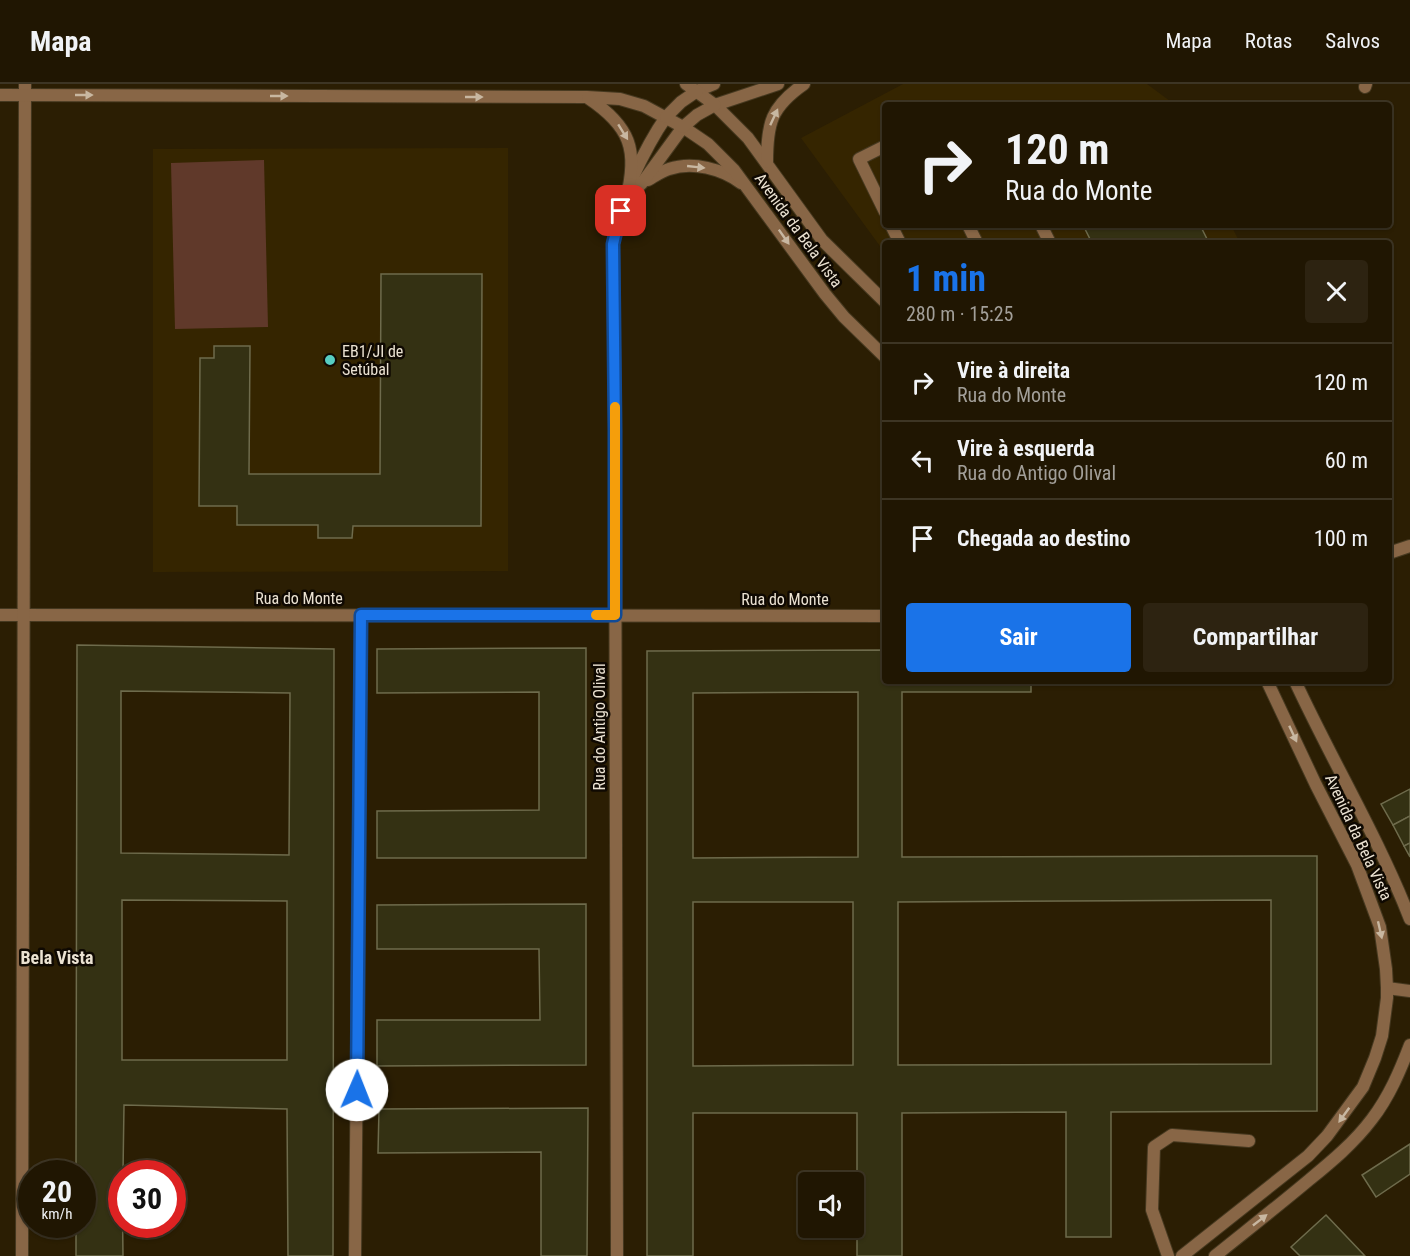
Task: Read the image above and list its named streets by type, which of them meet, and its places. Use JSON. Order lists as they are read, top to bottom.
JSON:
{
  "streets": {
    "street": ["Avenida da Bela Vista", "Rua do Monte", "Rua do Antigo Olival"]
  },
  "crossings": [
    ["Rua do Monte", "Rua do Antigo Olival"]
  ],
  "districts": ["Bela Vista"],
  "places": ["EB1/JI de Setúbal"],
  "page": {
    "header": "Mapa",
    "nav": ["Mapa", "Rotas", "Salvos"],
    "turn": ["120 m", "Rua do Monte"],
    "heading": ["1 min", "280 m · 15:25"],
    "list": [
      {
        "name": "Vire à direita",
        "note": "Rua do Monte",
        "value": "120 m"
      },
      {
        "name": "Vire à esquerda",
        "note": "Rua do Antigo Olival",
        "value": "60 m"
      },
      {
        "name": "Chegada ao destino",
        "value": "100 m"
      }
    ],
    "buttons": ["Sair", "Compartilhar"],
    "speed": "20 km/h",
    "limit": "30"
  }
}
